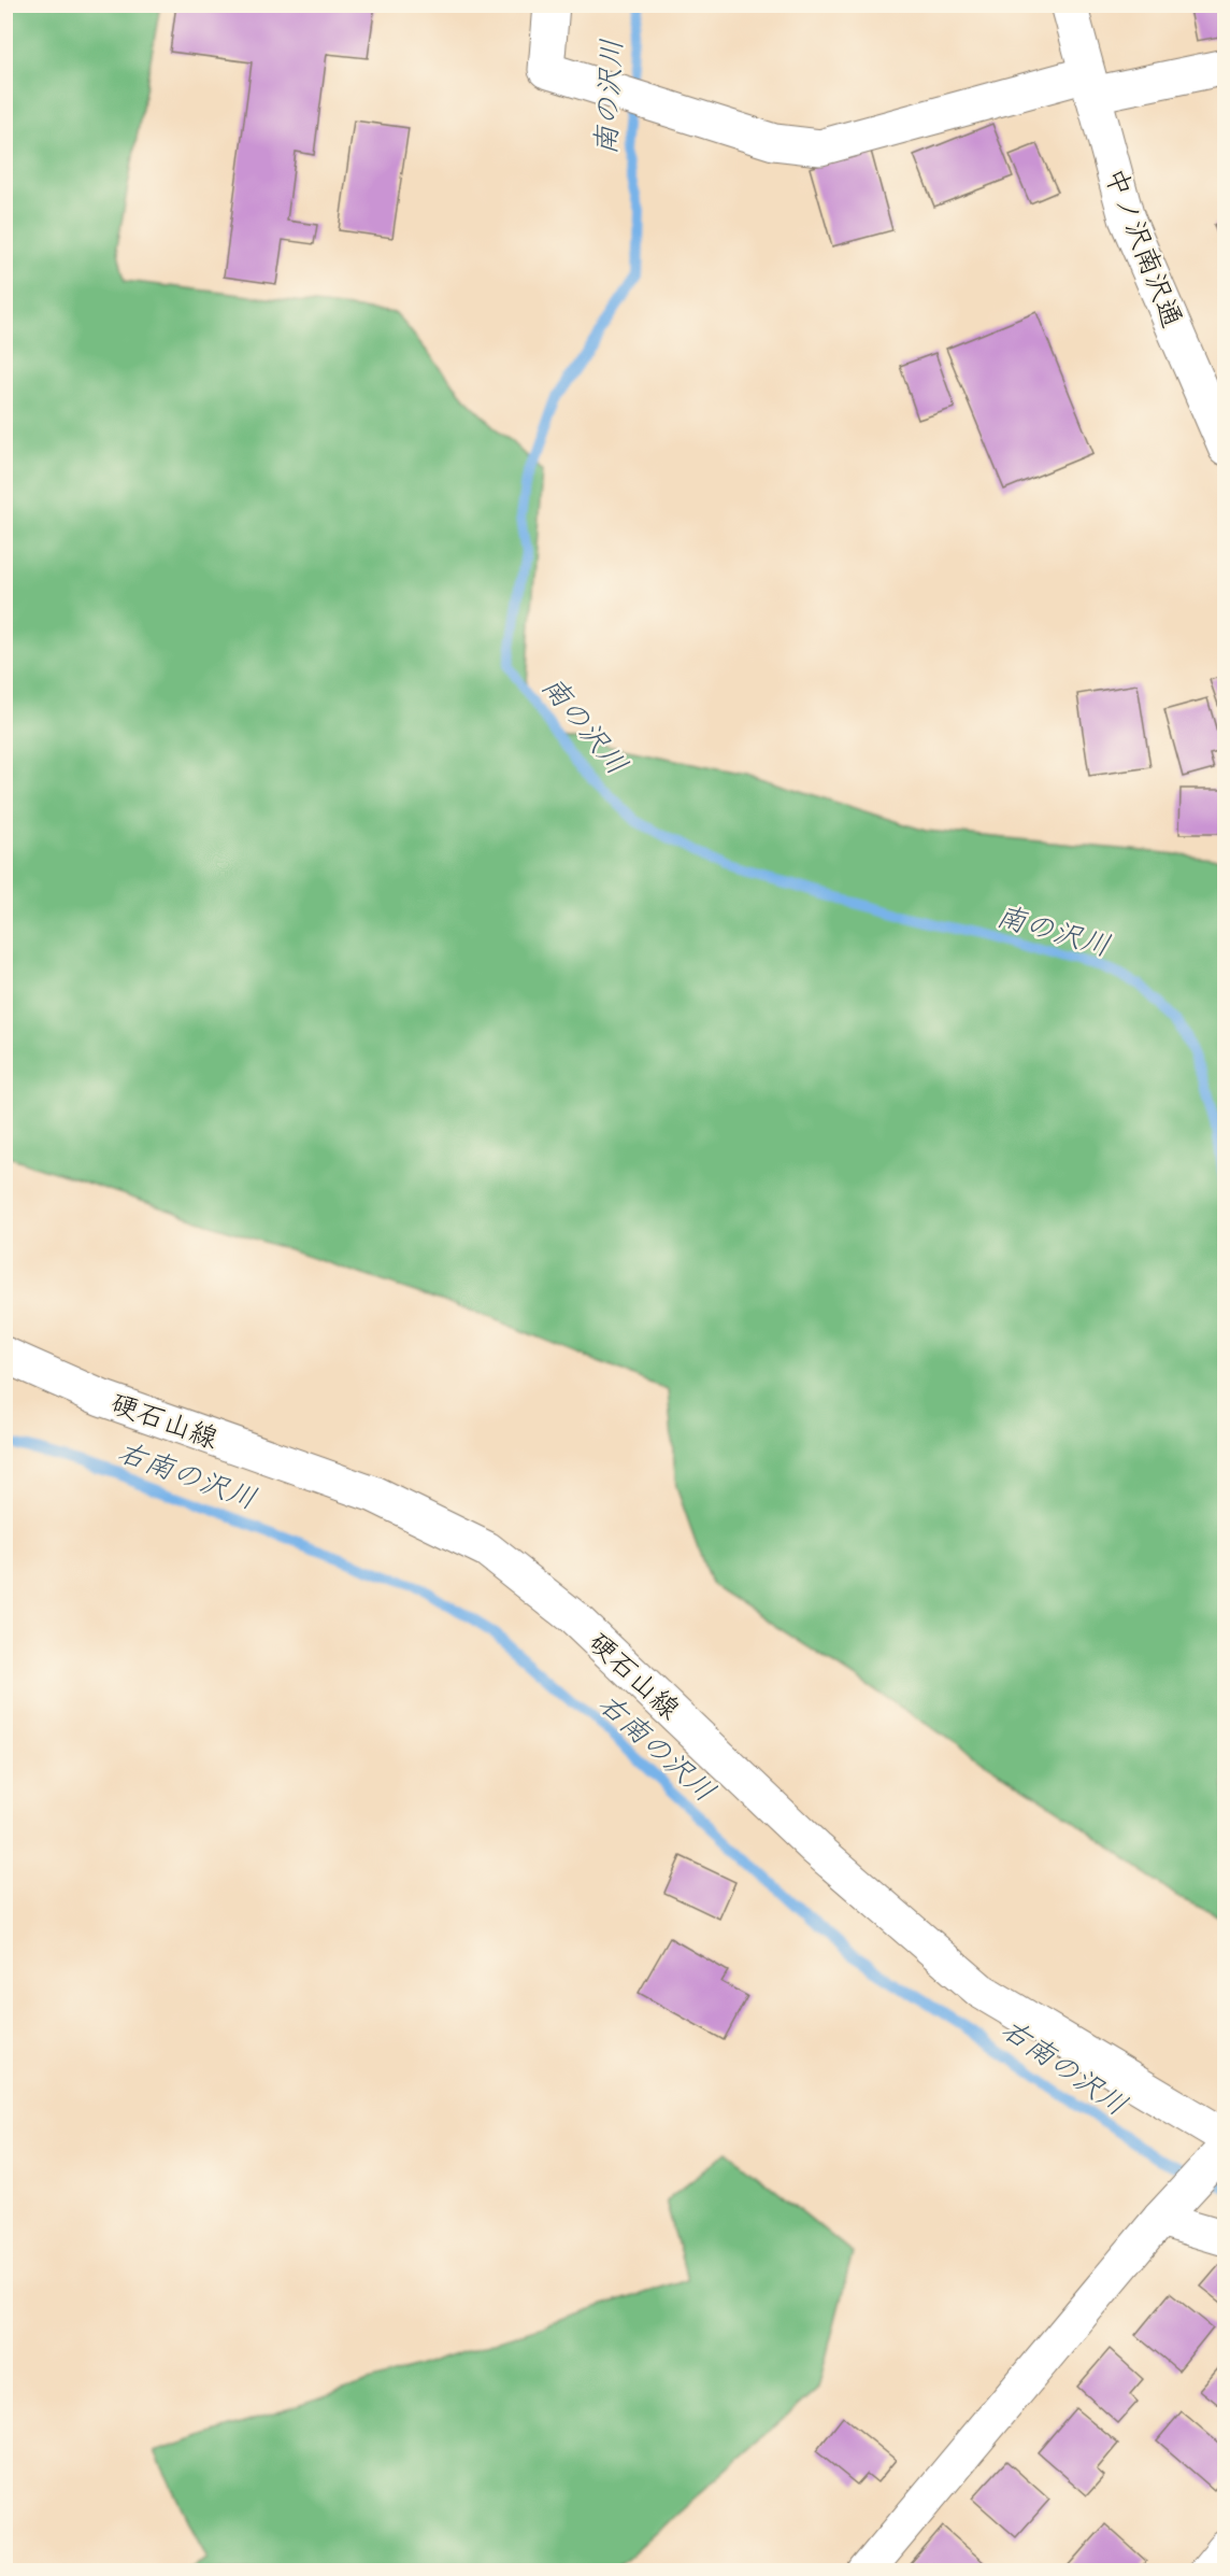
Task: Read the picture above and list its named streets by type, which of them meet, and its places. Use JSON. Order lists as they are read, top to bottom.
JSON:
{
  "streets": {
    "street": ["中ノ沢南沢通", "硬石山線"]
  },
  "water": ["南の沢川", "右南の沢川"]
}
